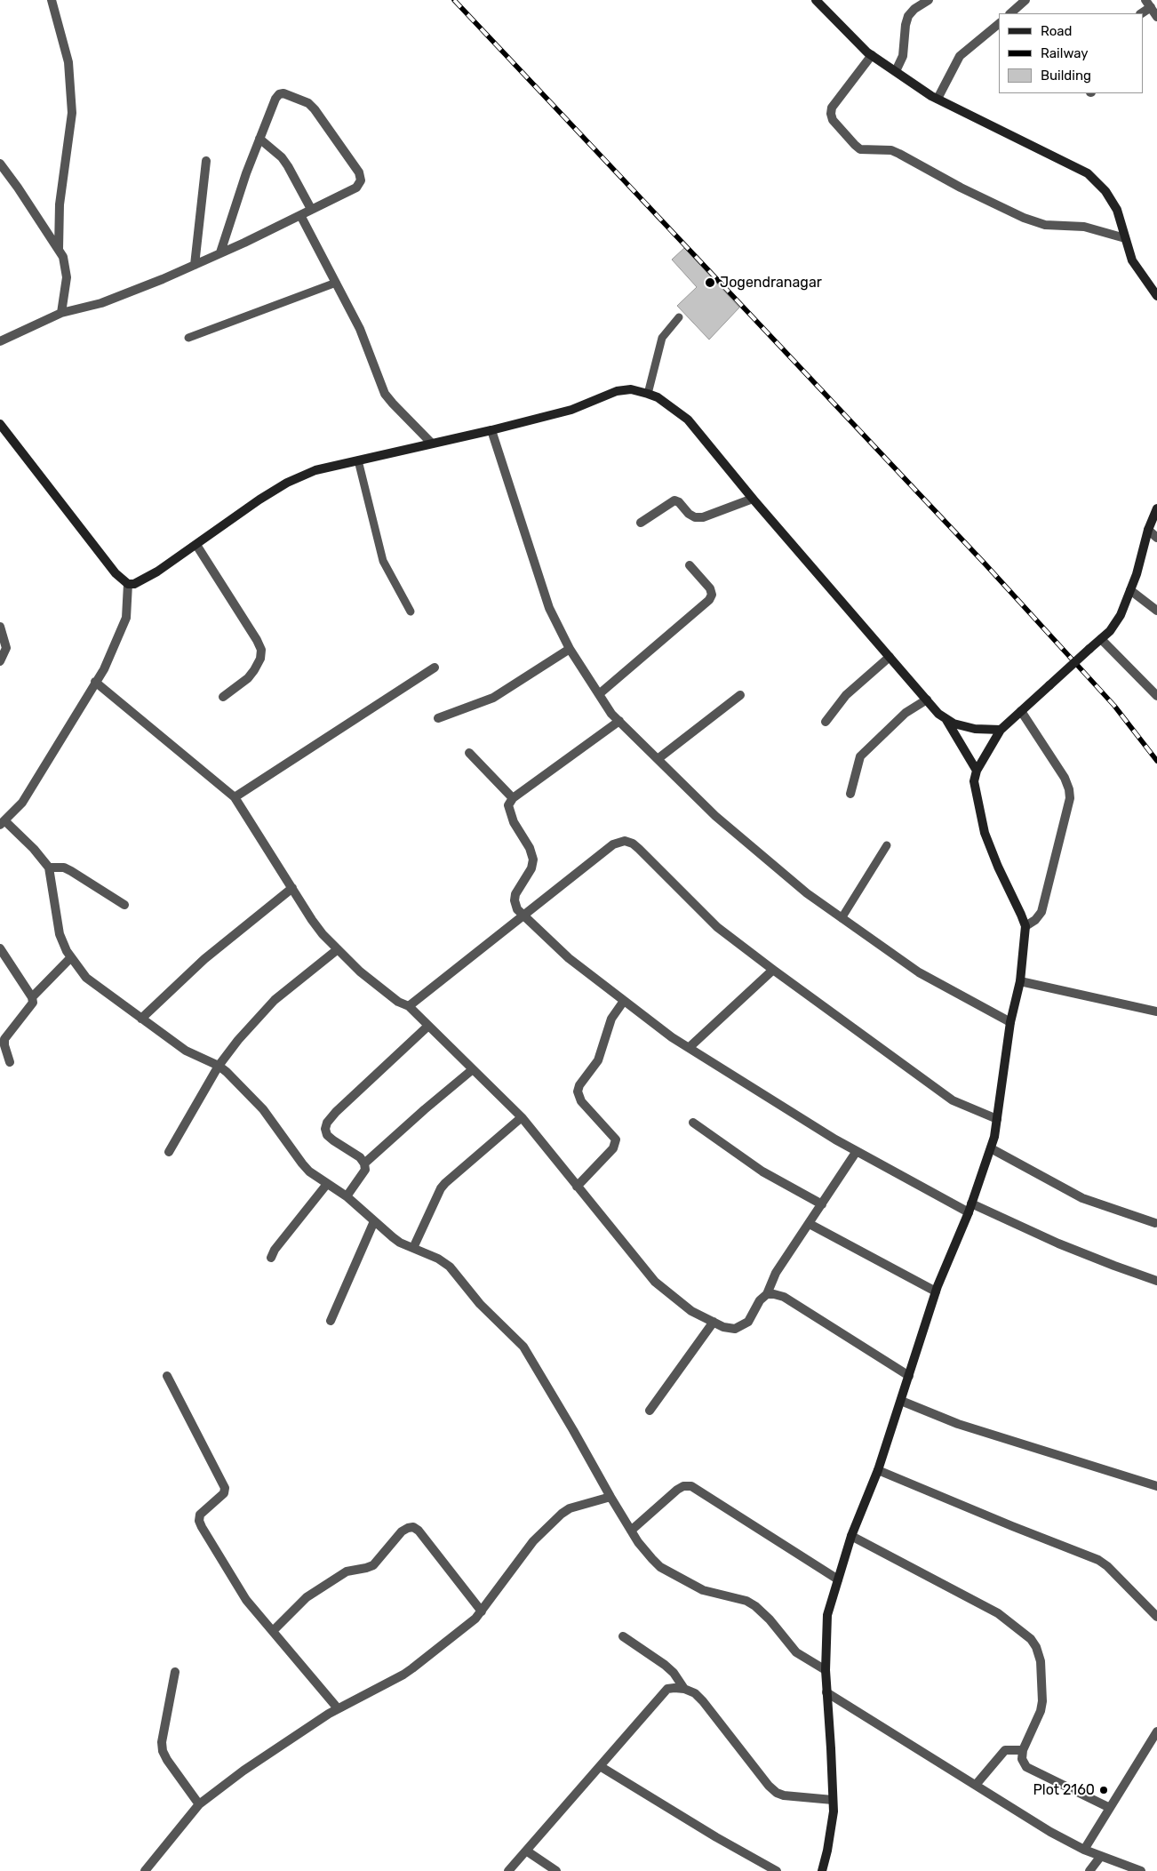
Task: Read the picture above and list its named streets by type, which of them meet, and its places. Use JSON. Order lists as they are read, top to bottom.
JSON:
{
  "places": ["Jogendranagar", "Plot 2160"],
  "legend": ["Road", "Railway", "Building"]
}
